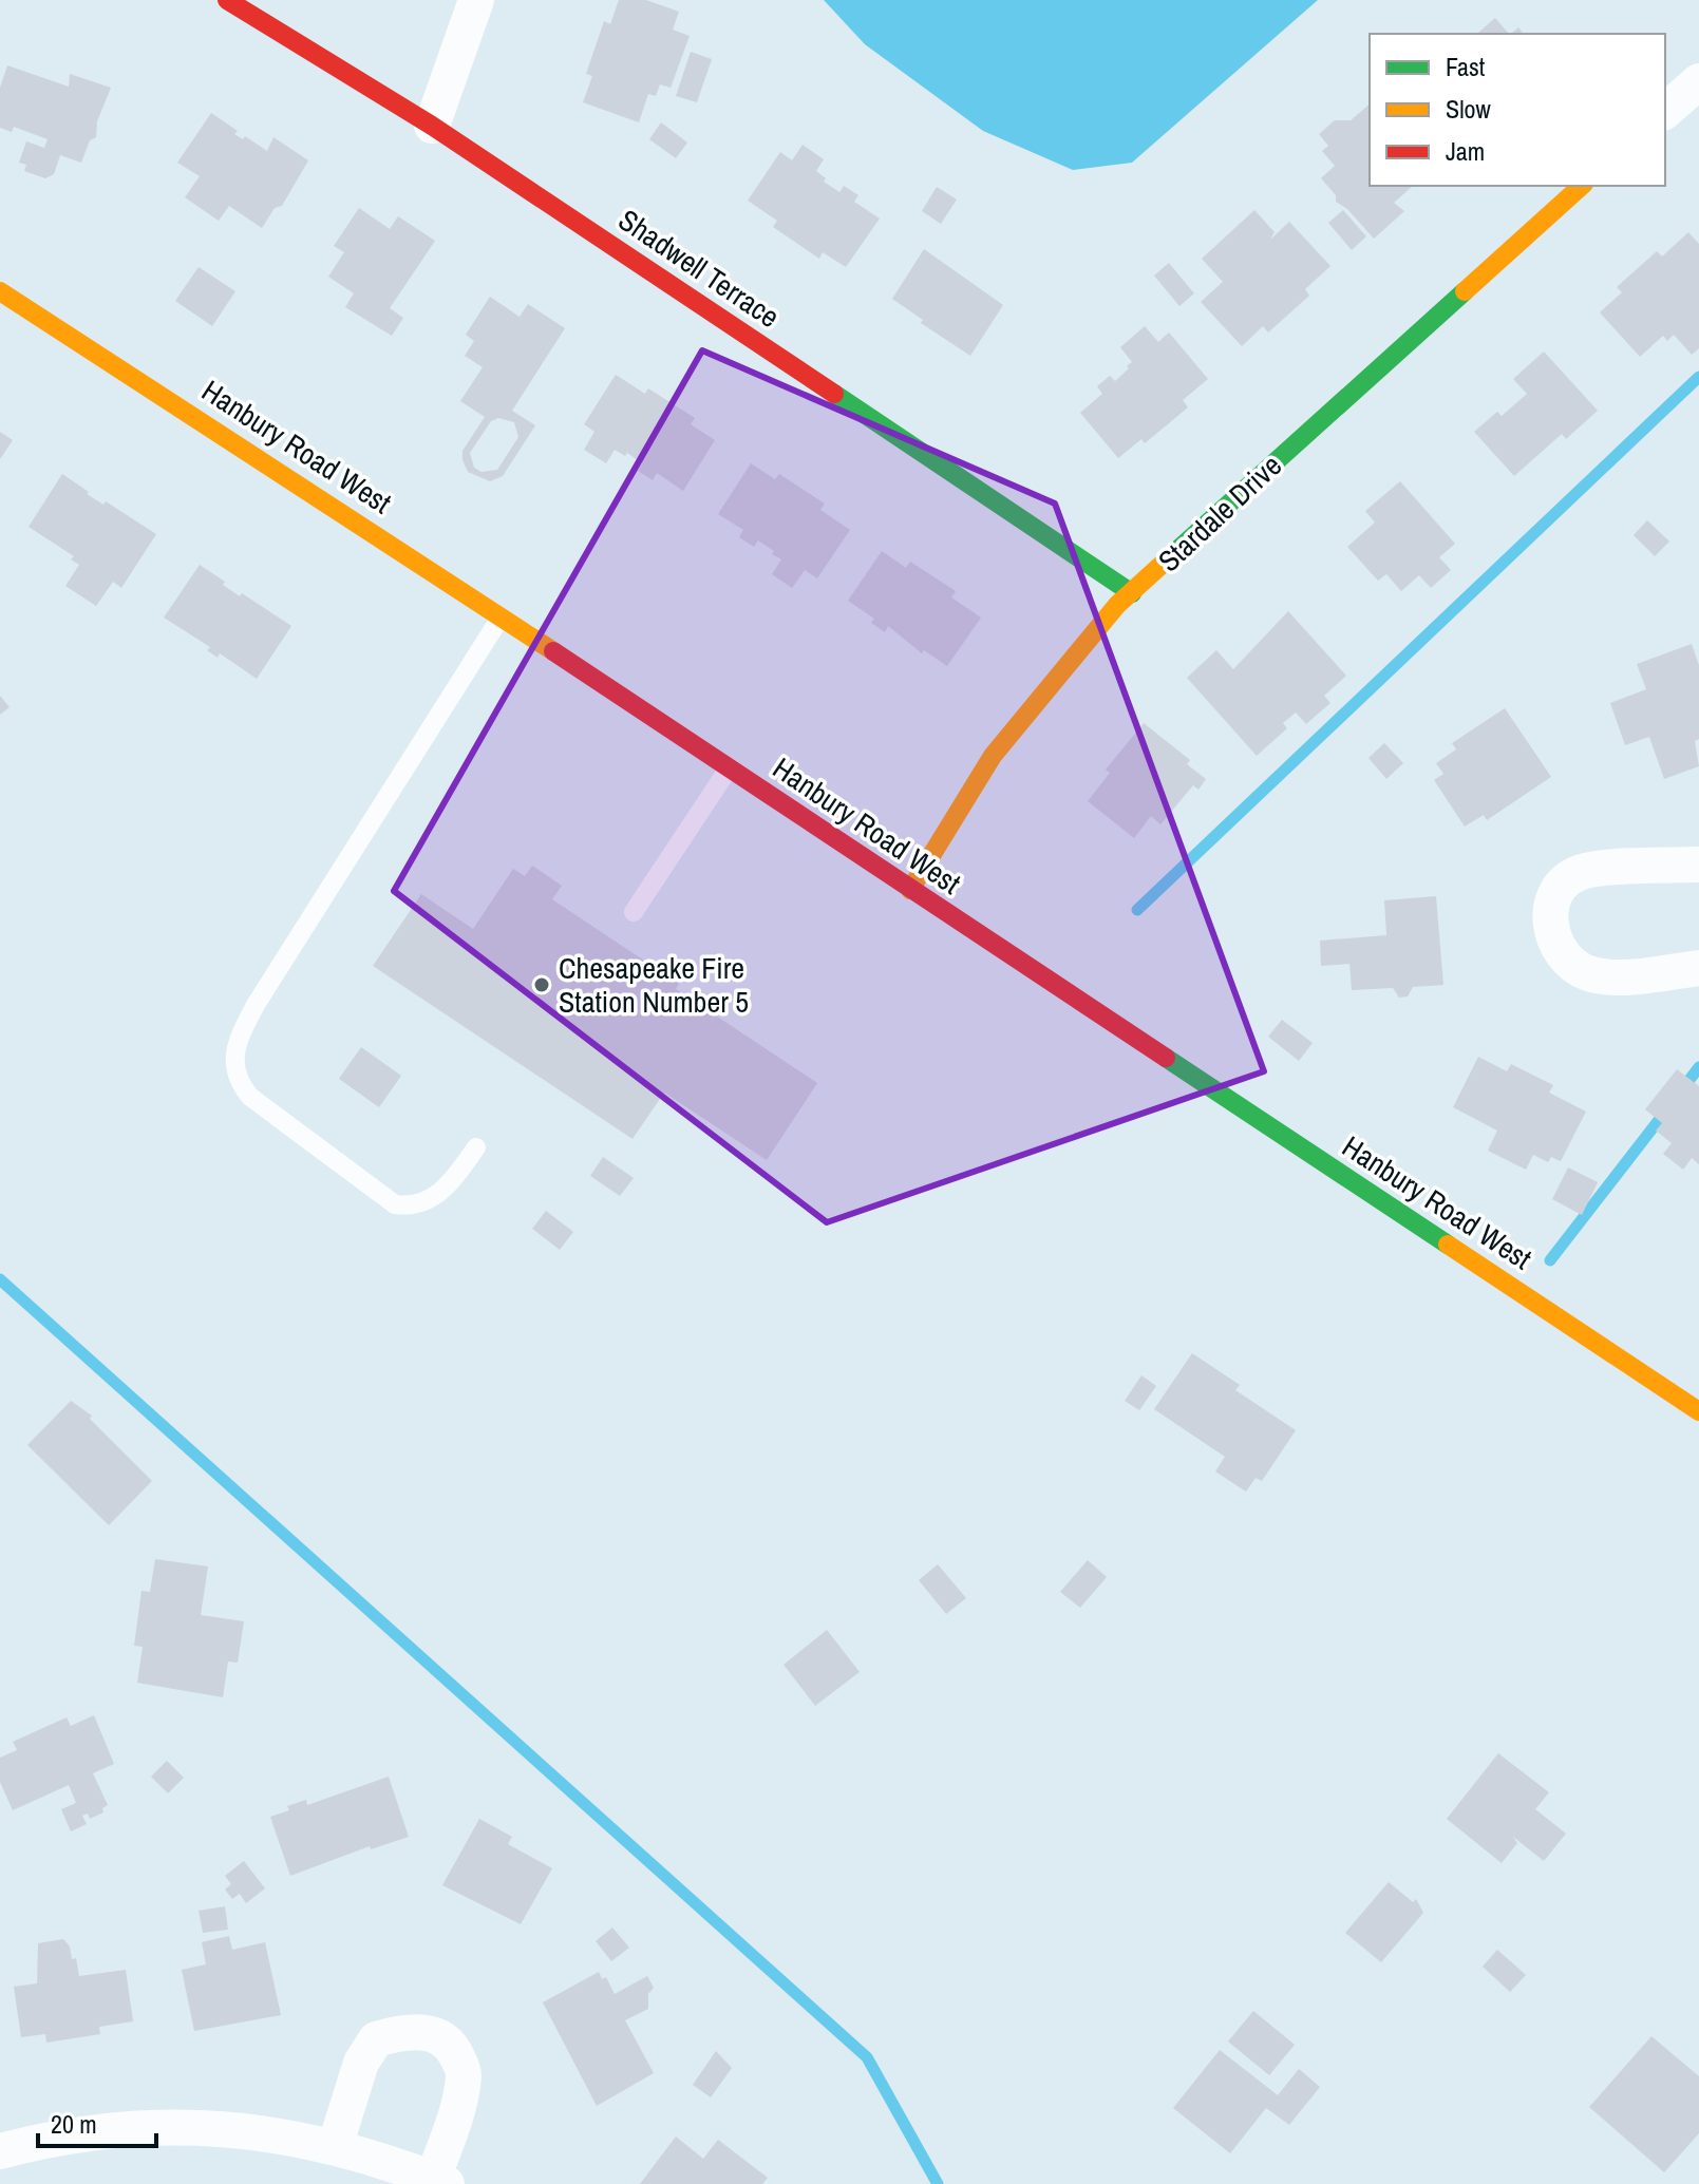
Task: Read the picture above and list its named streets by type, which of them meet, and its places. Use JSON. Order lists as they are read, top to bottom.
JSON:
{
  "streets": {
    "street": ["Shadwell Terrace", "Hanbury Road West", "Stardale Drive"]
  },
  "crossings": [
    ["Shadwell Terrace", "Stardale Drive"],
    ["Hanbury Road West", "Stardale Drive"]
  ],
  "places": ["Chesapeake Fire Station Number 5"],
  "legend": ["Fast", "Slow", "Jam"],
  "scale_bar": "20 m"
}
